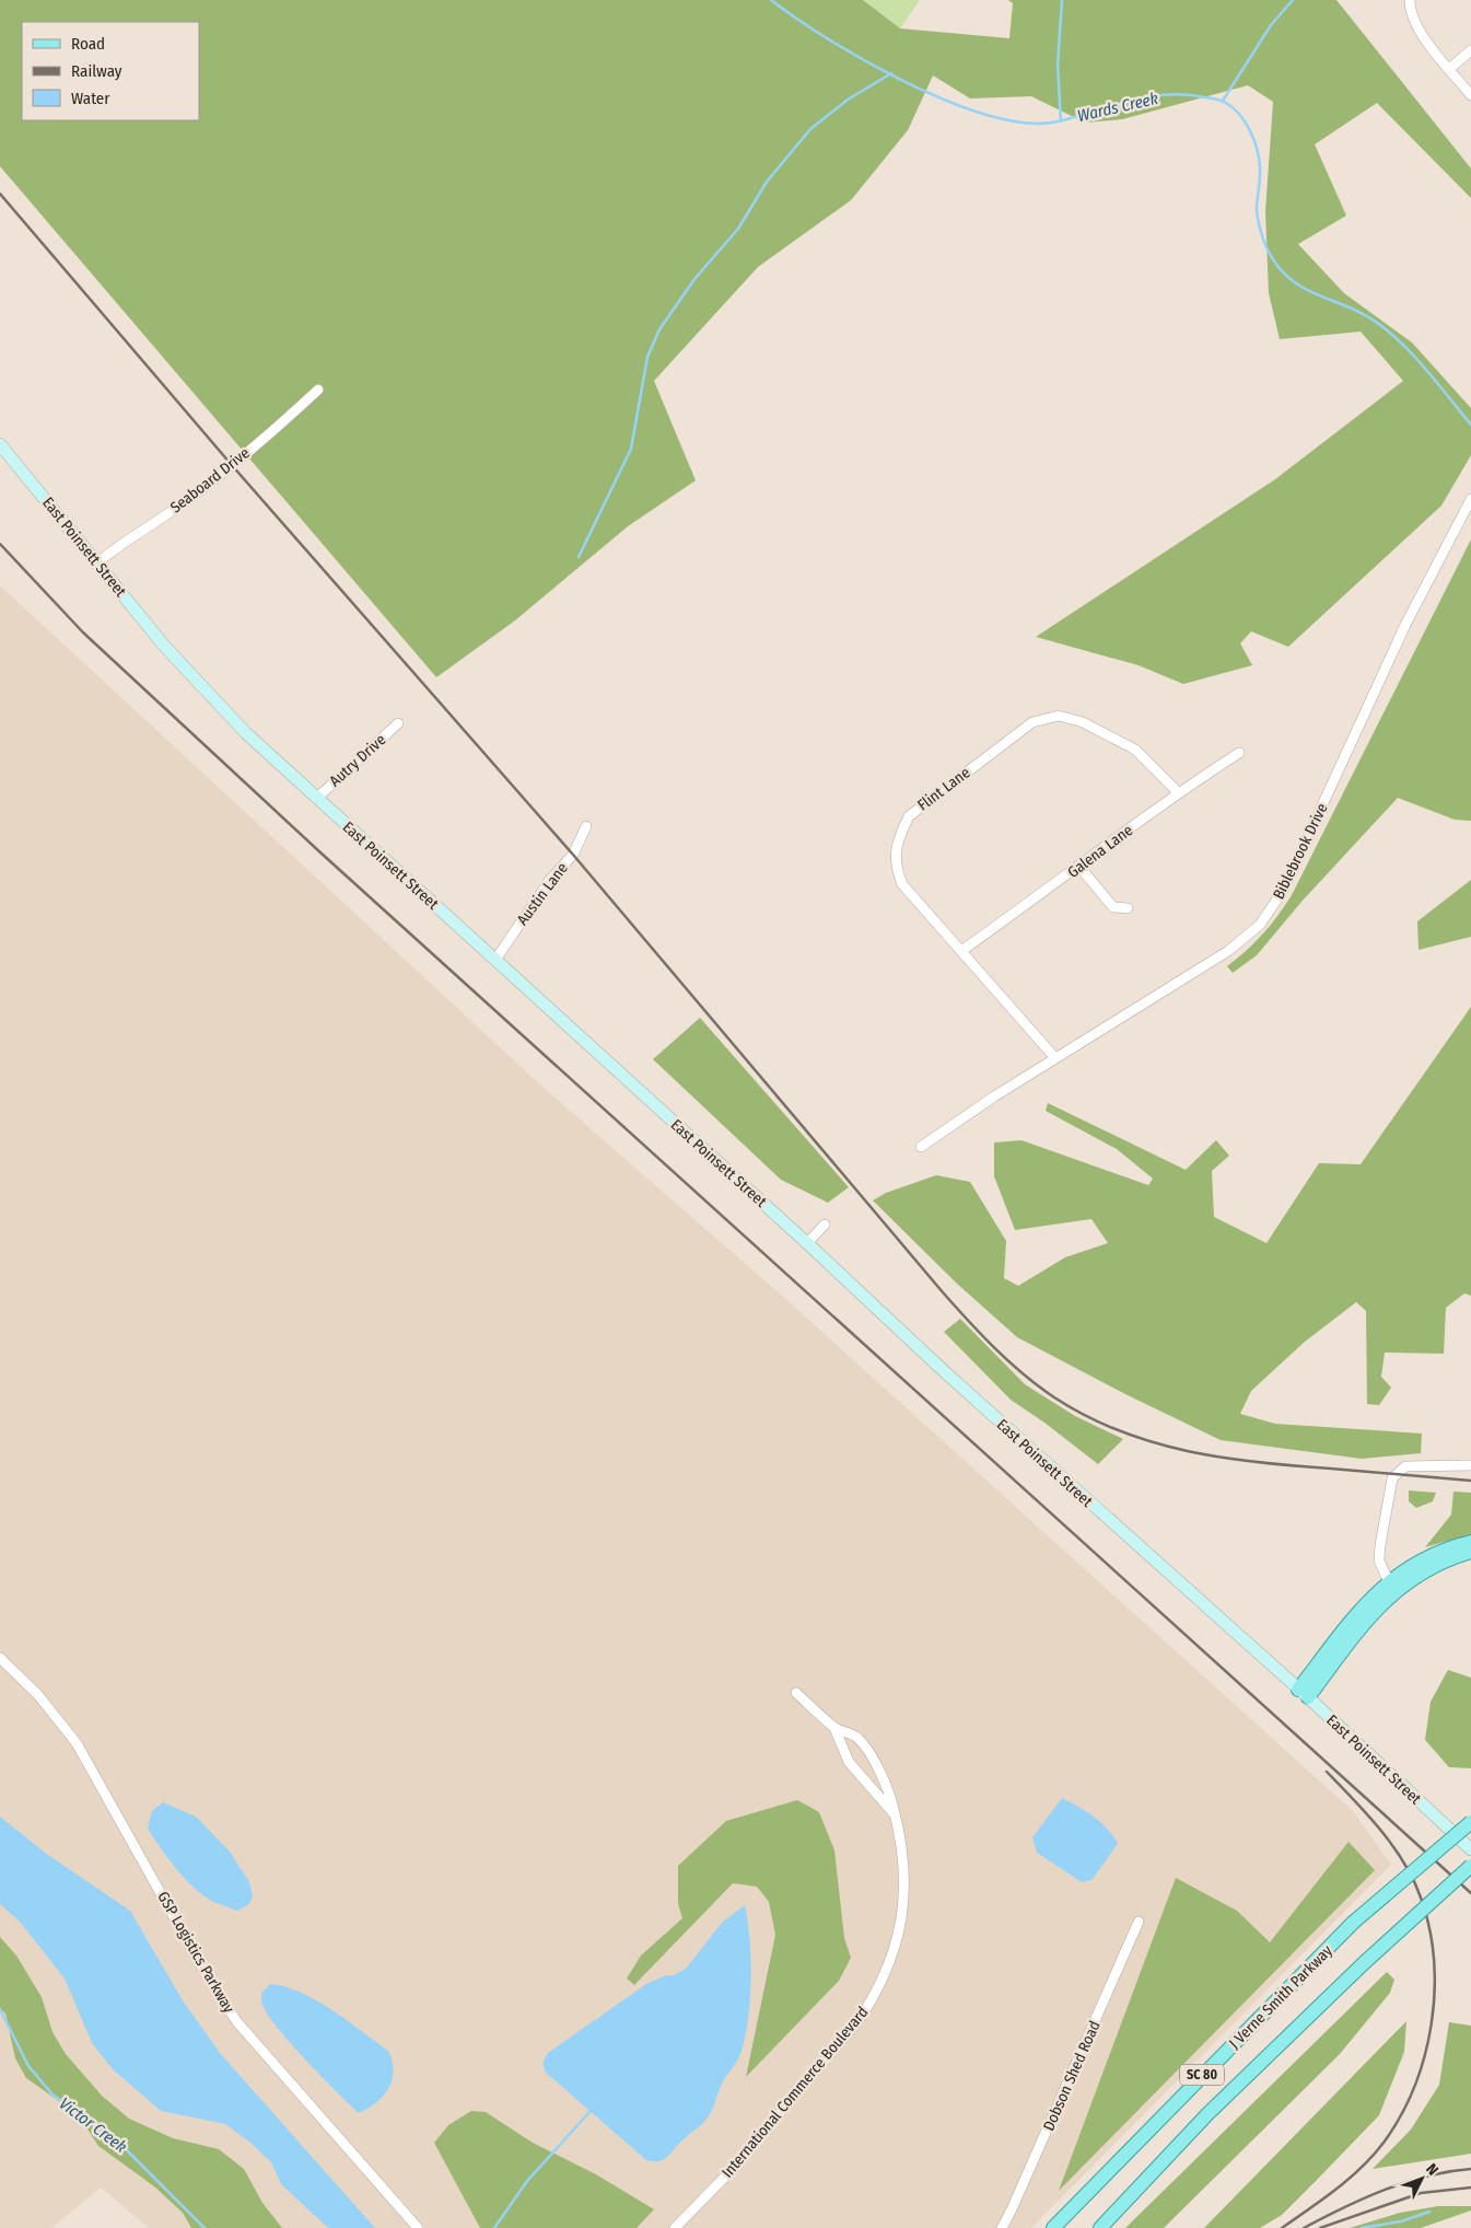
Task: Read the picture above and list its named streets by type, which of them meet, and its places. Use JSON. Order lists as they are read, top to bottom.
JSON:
{
  "streets": {
    "main road": ["East Poinsett Street", "J Verne Smith Parkway", "SC 80"],
    "street": [
      "Seaboard Drive",
      "Autry Drive",
      "Flint Lane",
      "Galena Lane",
      "Biblebrook Drive",
      "Austin Lane",
      "GSP Logistics Parkway",
      "Dobson Shed Road",
      "International Commerce Boulevard"
    ]
  },
  "crossings": [
    ["Seaboard Drive", "East Poinsett Street"],
    ["East Poinsett Street", "Autry Drive"],
    ["East Poinsett Street", "Austin Lane"],
    ["Flint Lane", "Galena Lane"],
    ["Flint Lane", "Biblebrook Drive"]
  ],
  "water": ["Wards Creek", "Victor Creek"],
  "legend": ["Road", "Railway", "Water"],
  "north": "top right"
}
